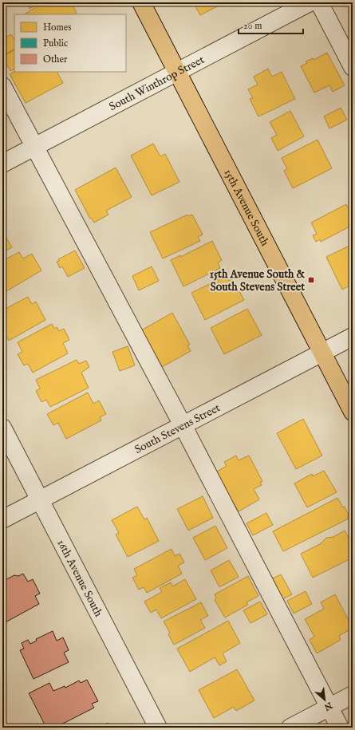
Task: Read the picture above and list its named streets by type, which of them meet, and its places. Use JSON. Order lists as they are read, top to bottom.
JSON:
{
  "streets": {
    "main road": ["15th Avenue South"],
    "street": ["South Winthrop Street", "South Stevens Street", "16th Avenue South"]
  },
  "crossings": [
    ["South Winthrop Street", "15th Avenue South"],
    ["15th Avenue South", "South Stevens Street"],
    ["South Stevens Street", "16th Avenue South"]
  ],
  "places": {
    "transit": ["15th Avenue South & South Stevens Street"]
  },
  "legend": ["Homes", "Public", "Other"],
  "scale_bar": "20 m",
  "north": "bottom right"
}
